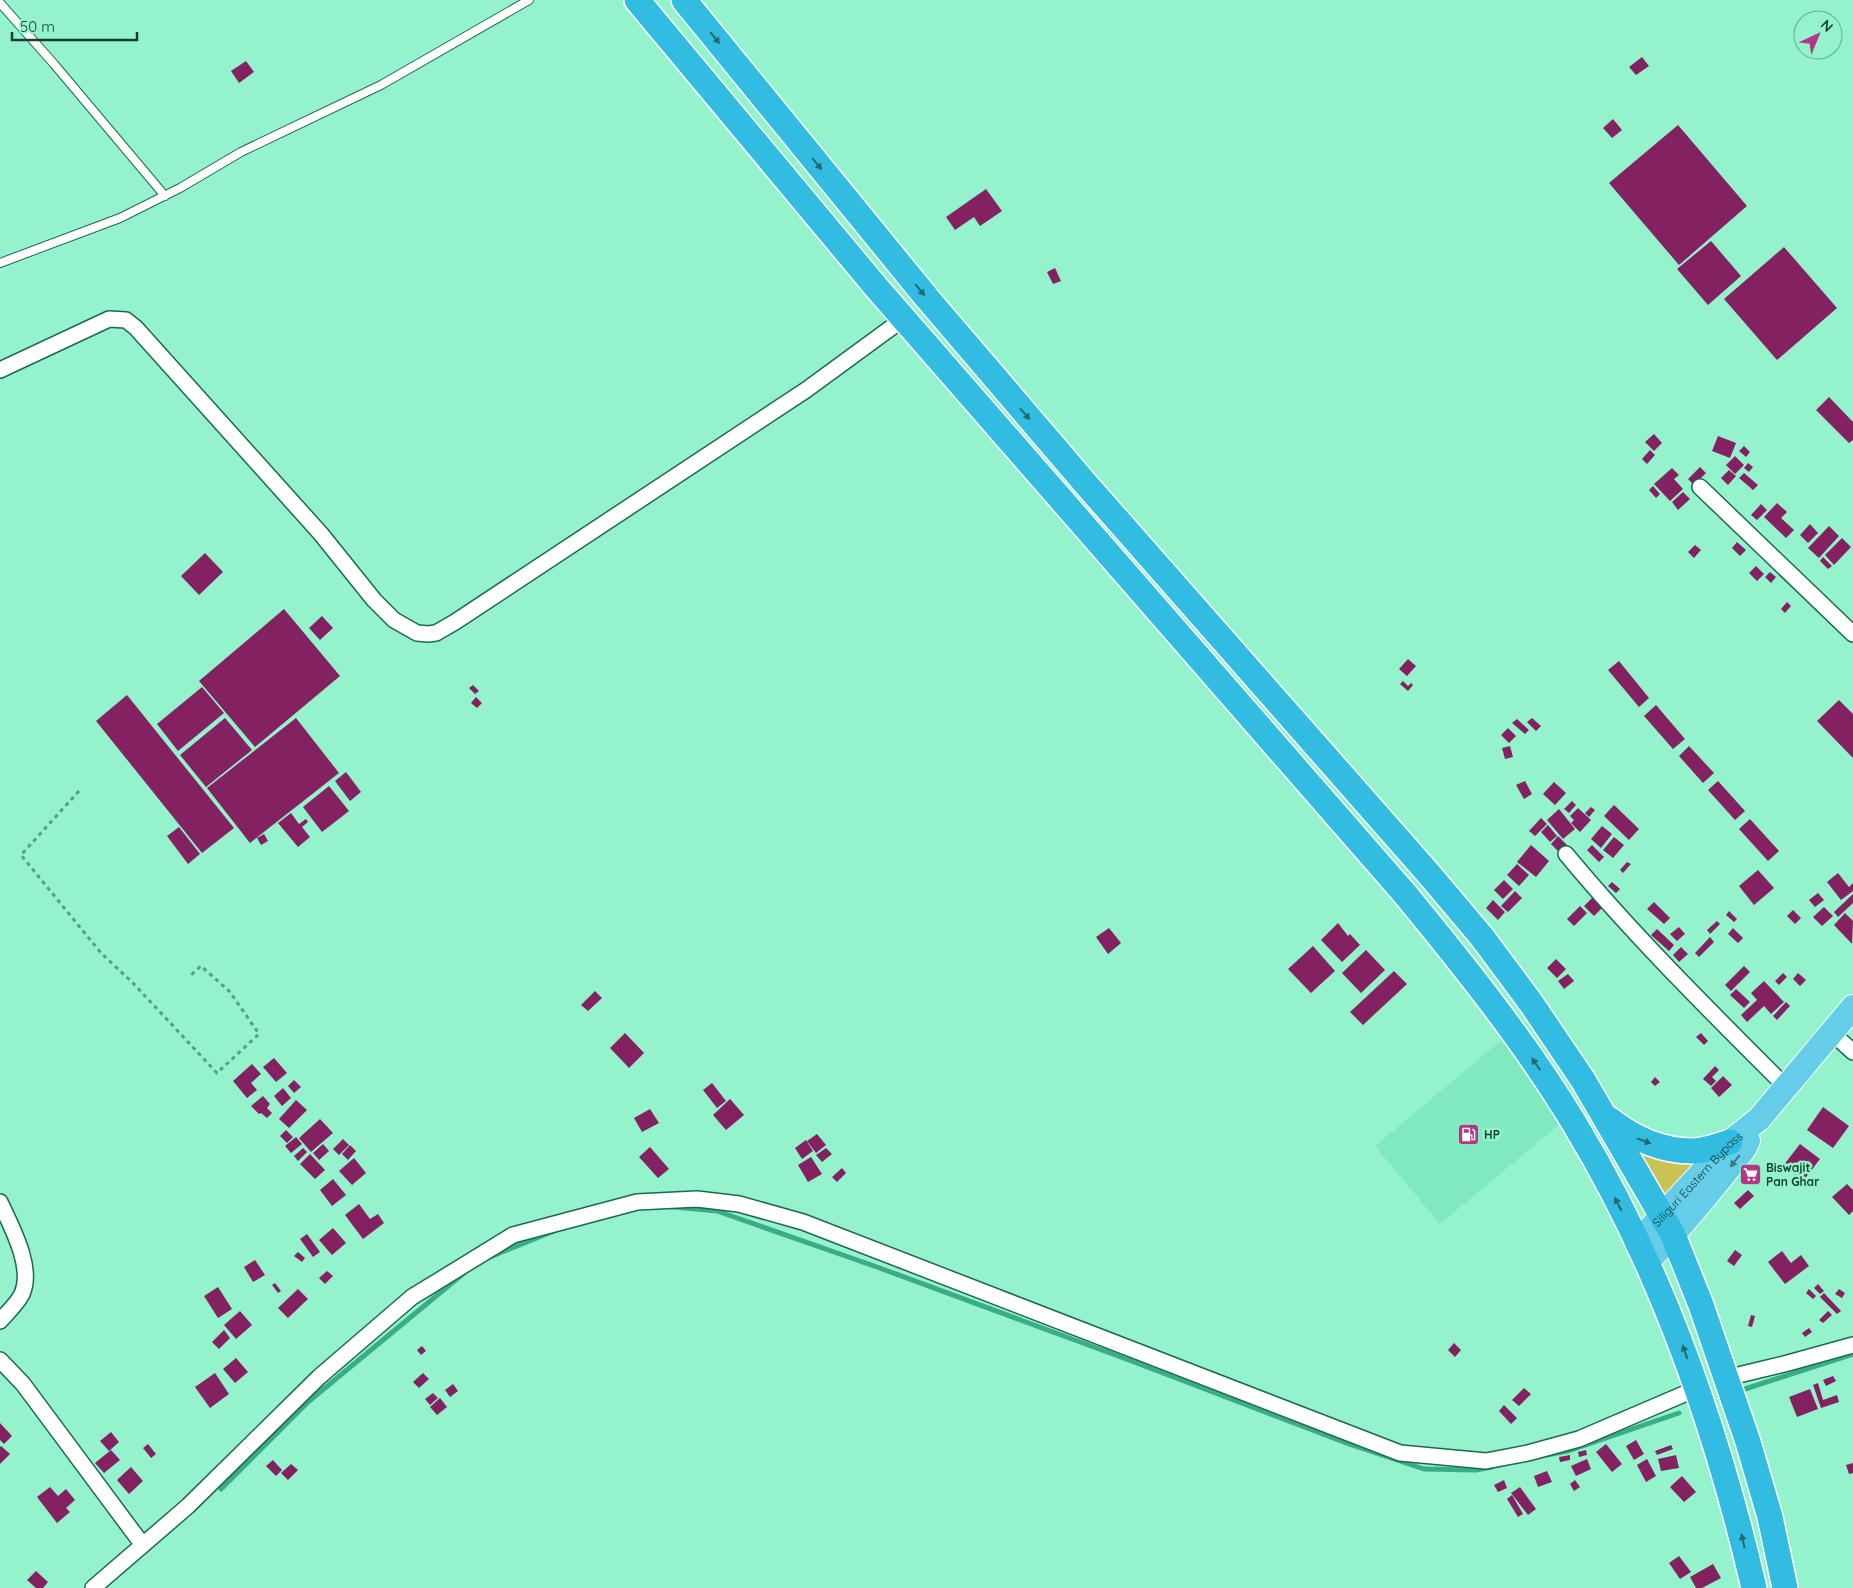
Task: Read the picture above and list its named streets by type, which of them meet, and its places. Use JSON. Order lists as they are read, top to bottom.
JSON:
{
  "streets": {
    "main road": ["Siliguri Eastern Bypass"]
  },
  "places": {
    "fuel station": ["HP"],
    "supermarket": ["Biswajit Pan Ghar"]
  },
  "scale_bar": "50 m",
  "north": "top right"
}
